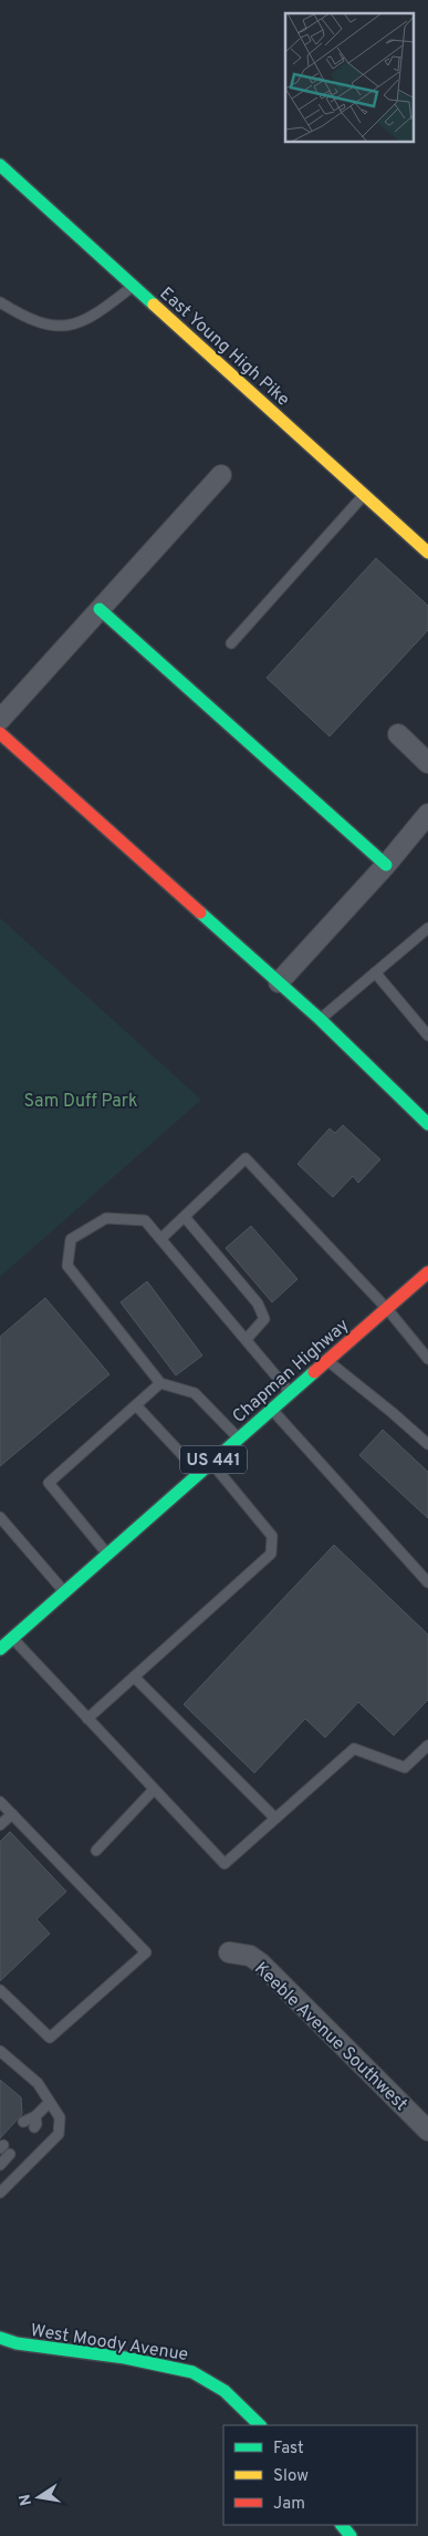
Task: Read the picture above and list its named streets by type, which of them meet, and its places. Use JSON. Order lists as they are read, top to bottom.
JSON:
{
  "streets": {
    "main road": [
      "East Young High Pike",
      "Chapman Highway",
      "US 441",
      "West Moody Avenue"
    ],
    "street": ["Keeble Avenue Southwest"]
  },
  "parks": ["Sam Duff Park"],
  "legend": ["Fast", "Slow", "Jam"],
  "north": "left"
}
